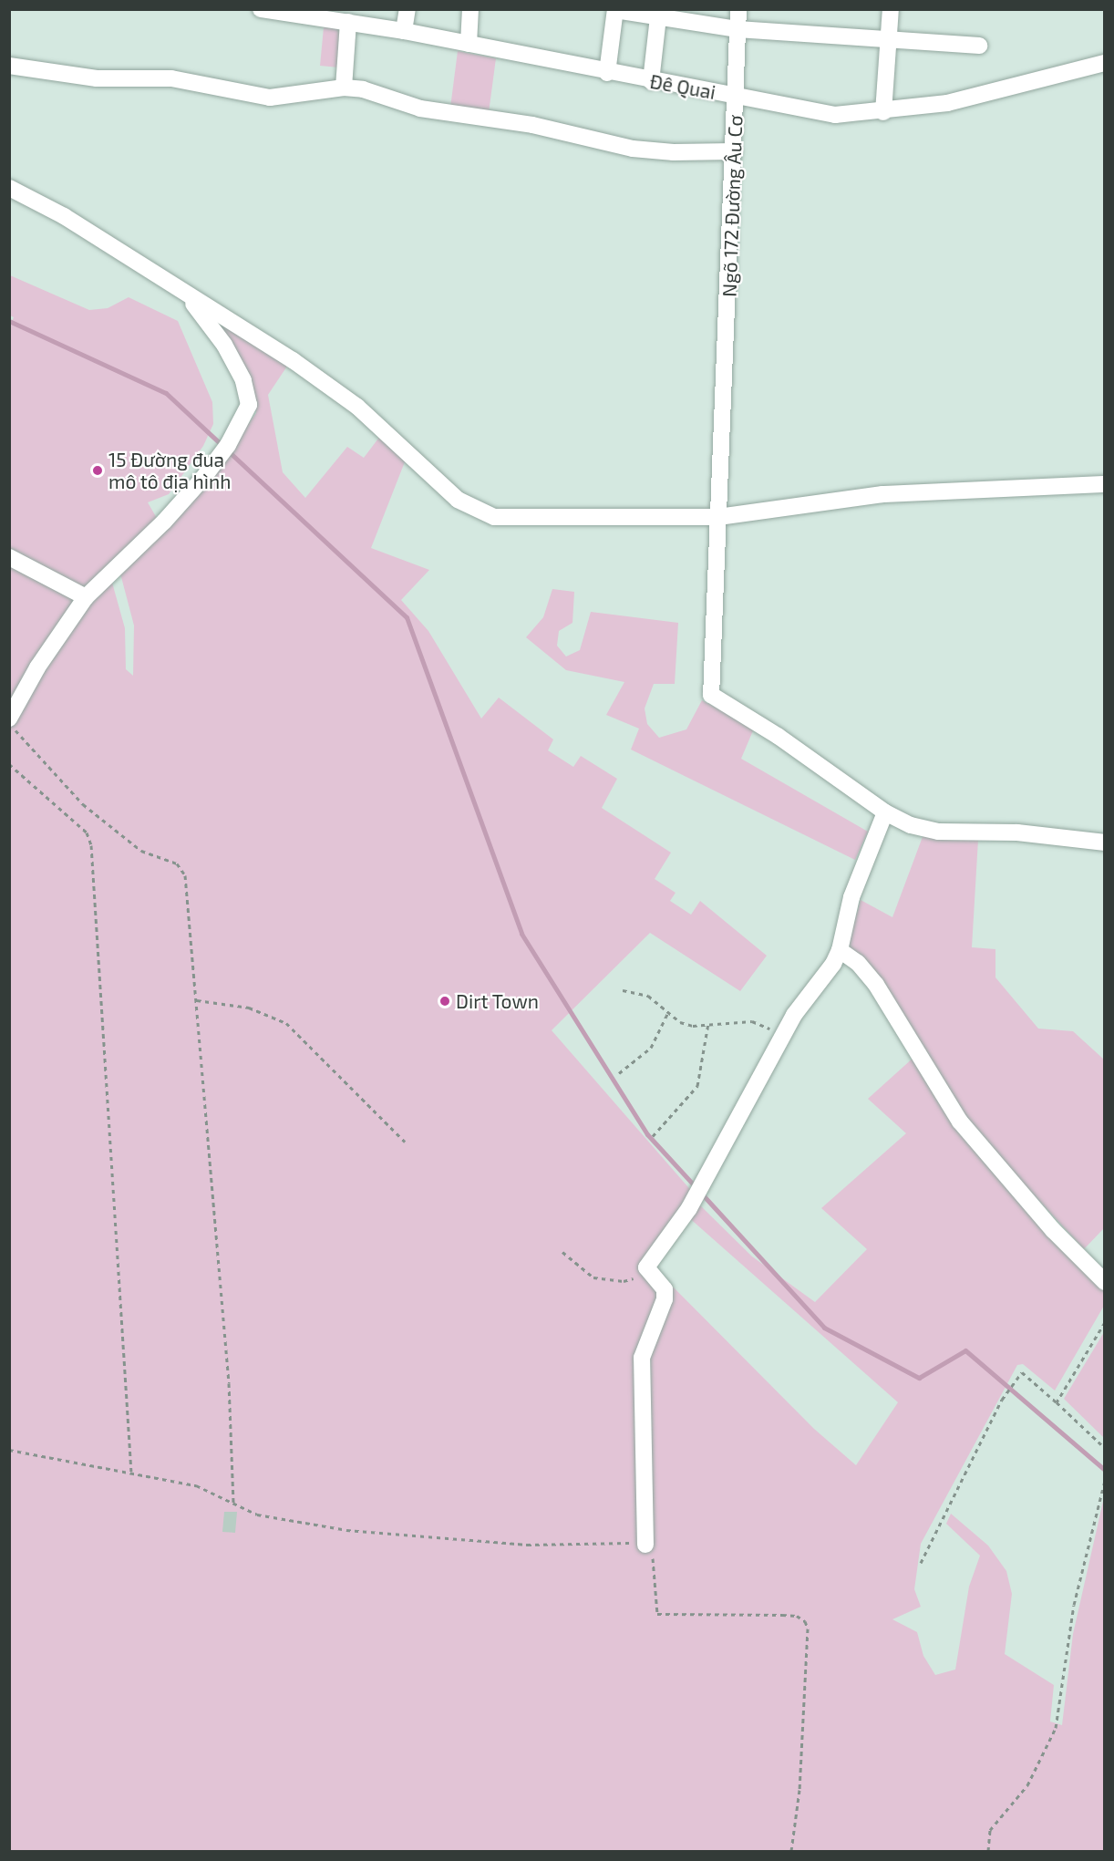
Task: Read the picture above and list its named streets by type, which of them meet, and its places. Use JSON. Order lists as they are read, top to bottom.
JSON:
{
  "streets": {
    "street": ["Đê Quai", "Ngõ 172 Đường Âu Cơ"]
  },
  "crossings": [
    ["Đê Quai", "Ngõ 172 Đường Âu Cơ"]
  ],
  "places": ["15 Đường đua mô tô địa hình", "Dirt Town"]
}
